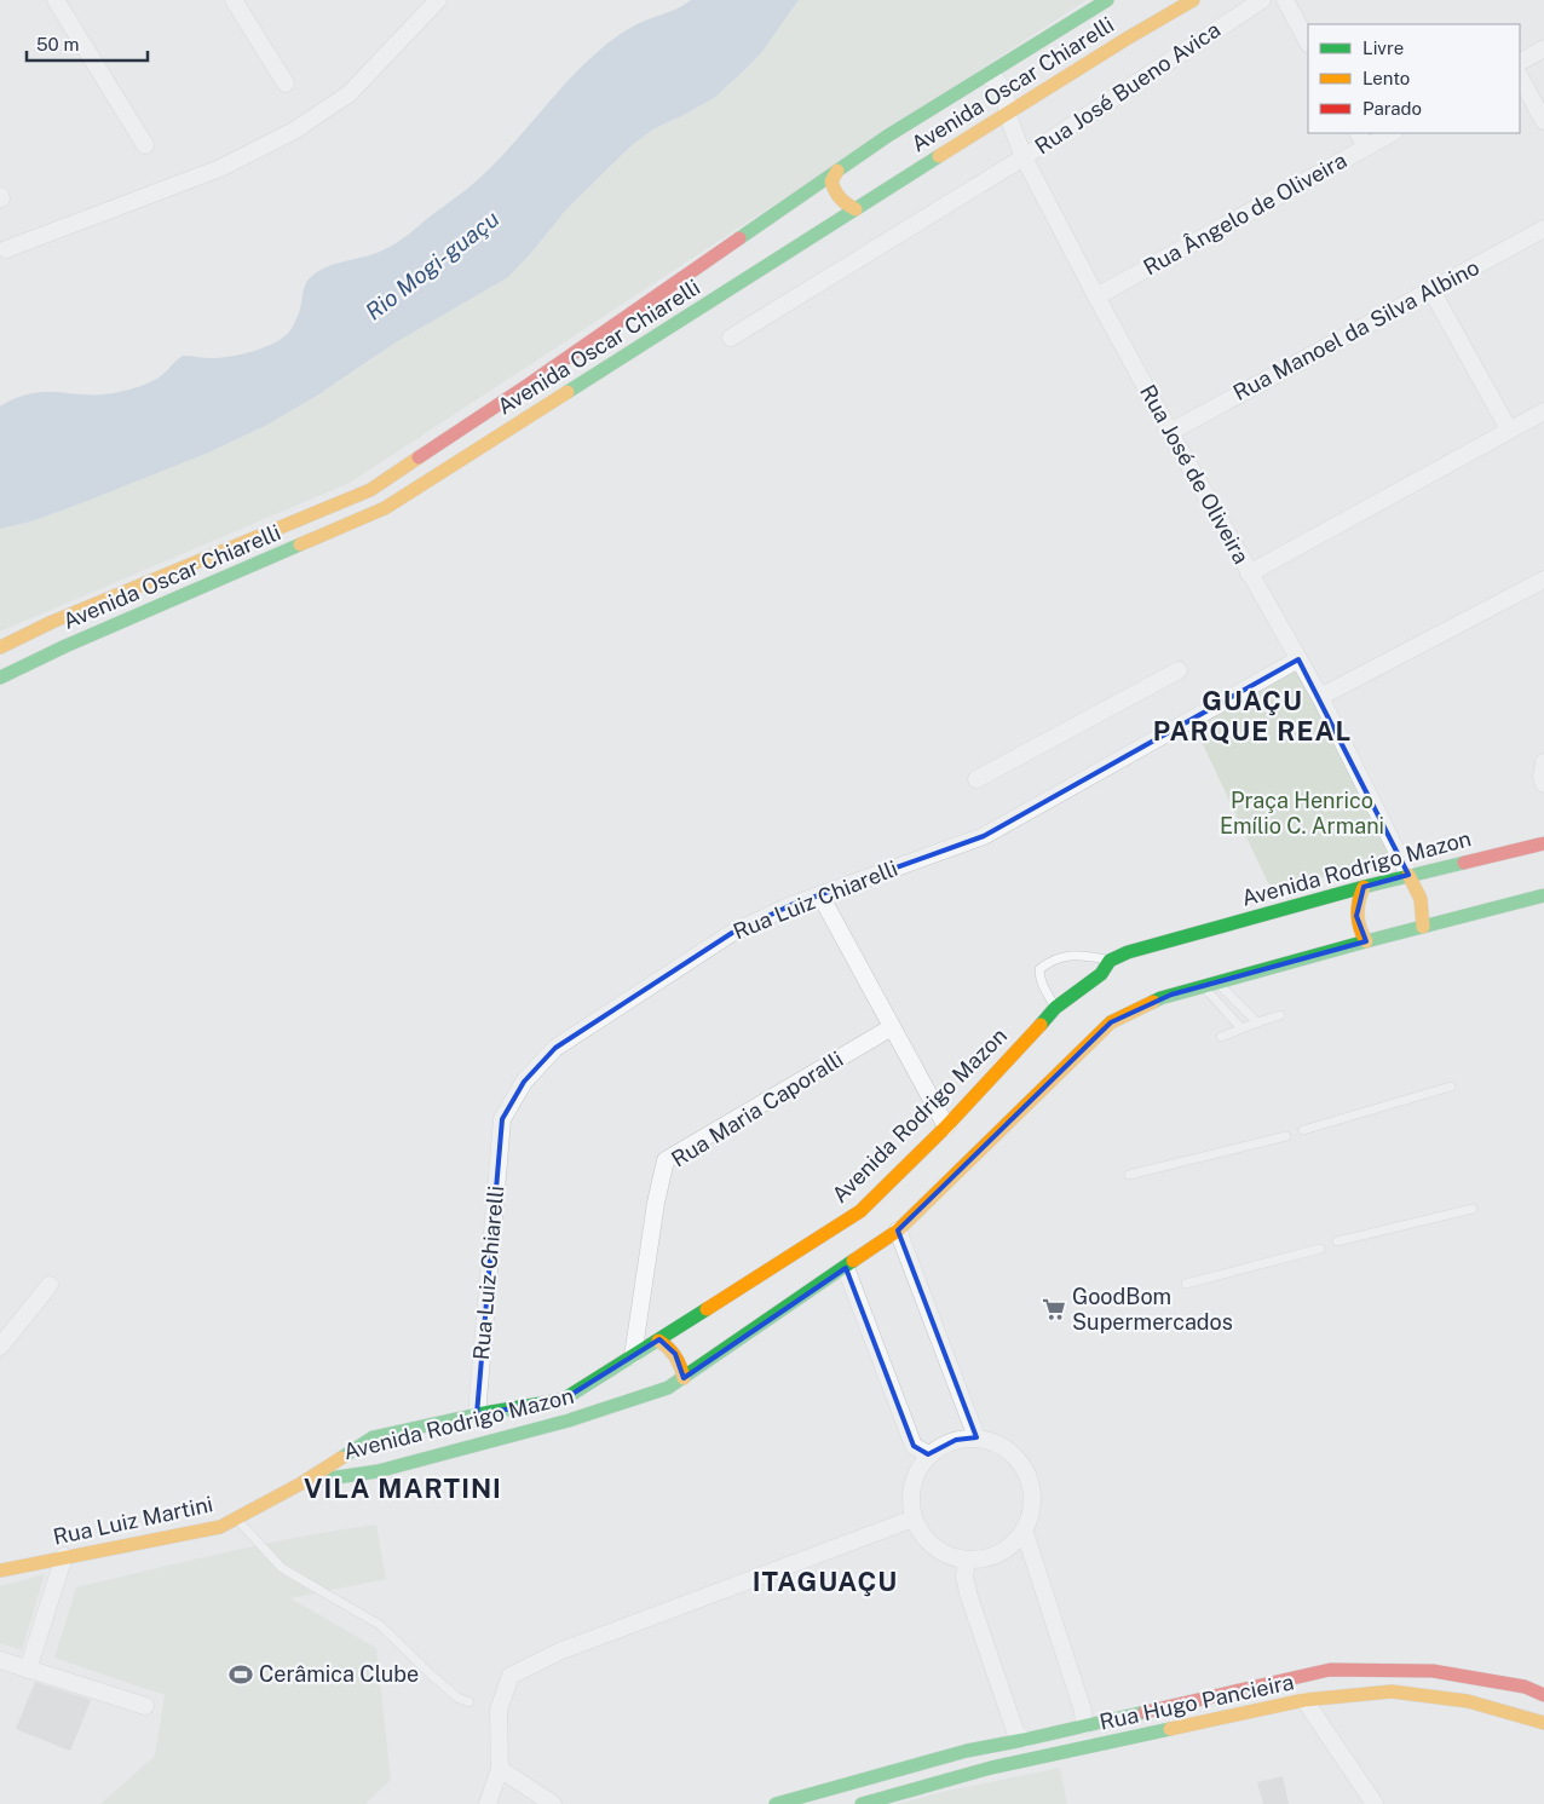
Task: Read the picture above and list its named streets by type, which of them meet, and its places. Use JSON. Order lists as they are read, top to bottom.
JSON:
{
  "streets": {
    "street": [
      "Avenida Oscar Chiarelli",
      "Rua José Bueno Avica",
      "Rua Ângelo de Oliveira",
      "Rua Manoel da Silva Albino",
      "Rua José de Oliveira",
      "Avenida Rodrigo Mazon",
      "Rua Luiz Chiarelli",
      "Rua Maria Caporalli",
      "Rua Luiz Martini",
      "Rua Hugo Pancieira"
    ]
  },
  "crossings": [
    ["Avenida Oscar Chiarelli", "Rua José de Oliveira"],
    ["Rua José Bueno Avica", "Rua José de Oliveira"],
    ["Rua Ângelo de Oliveira", "Rua José de Oliveira"],
    ["Rua Manoel da Silva Albino", "Rua José de Oliveira"],
    ["Rua José de Oliveira", "Avenida Rodrigo Mazon"],
    ["Rua José de Oliveira", "Rua Luiz Chiarelli"],
    ["Avenida Rodrigo Mazon", "Rua Luiz Chiarelli"],
    ["Avenida Rodrigo Mazon", "Rua Maria Caporalli"],
    ["Avenida Rodrigo Mazon", "Rua Luiz Martini"]
  ],
  "districts": ["GUAÇU PARQUE REAL", "VILA MARTINI", "ITAGUAÇU"],
  "water": ["Rio Mogi-guaçu"],
  "parks": ["Praça Henrico Emílio C. Armani"],
  "places": {
    "supermarket": ["GoodBom Supermercados"],
    "sports": ["Cerâmica Clube"]
  },
  "legend": ["Livre", "Lento", "Parado"],
  "scale_bar": "50 m"
}
